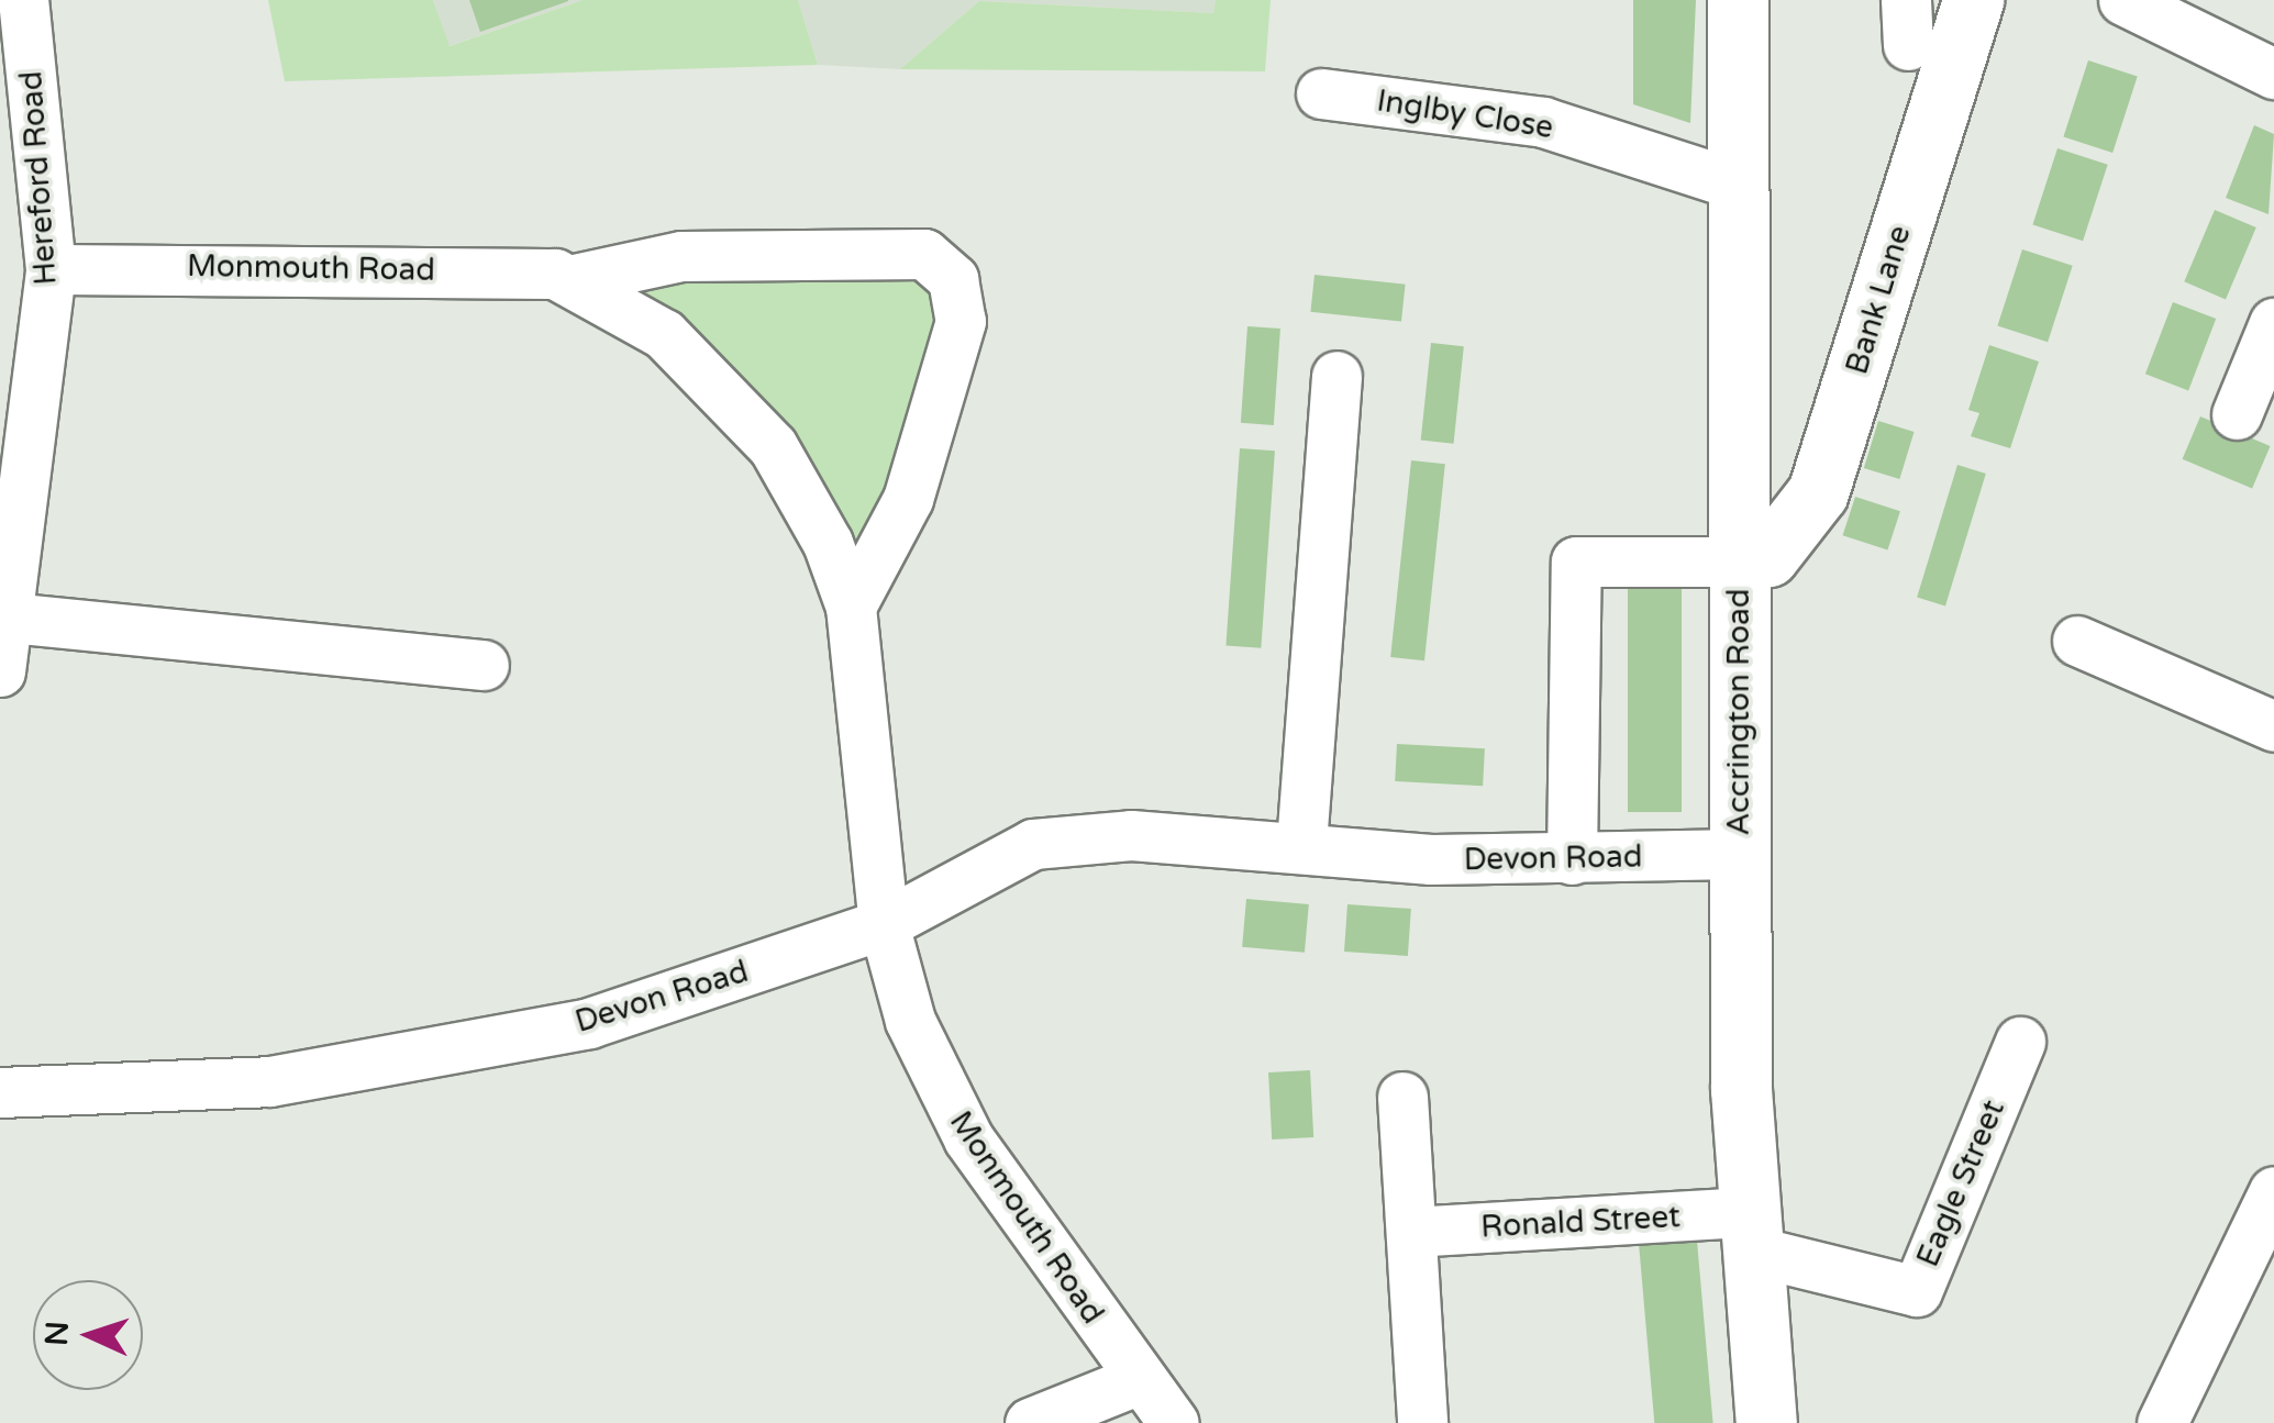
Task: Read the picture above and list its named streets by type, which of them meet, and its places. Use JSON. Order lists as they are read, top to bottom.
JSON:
{
  "streets": {
    "main road": ["Bank Lane", "Accrington Road"],
    "street": [
      "Inglby Close",
      "Hereford Road",
      "Monmouth Road",
      "Devon Road",
      "Eagle Street",
      "Ronald Street"
    ]
  },
  "crossings": [
    ["Inglby Close", "Accrington Road"],
    ["Hereford Road", "Monmouth Road"],
    ["Monmouth Road", "Devon Road"],
    ["Bank Lane", "Accrington Road"],
    ["Accrington Road", "Devon Road"],
    ["Accrington Road", "Eagle Street"],
    ["Accrington Road", "Ronald Street"],
    ["Eagle Street", "Ronald Street"]
  ],
  "north": "left"
}
